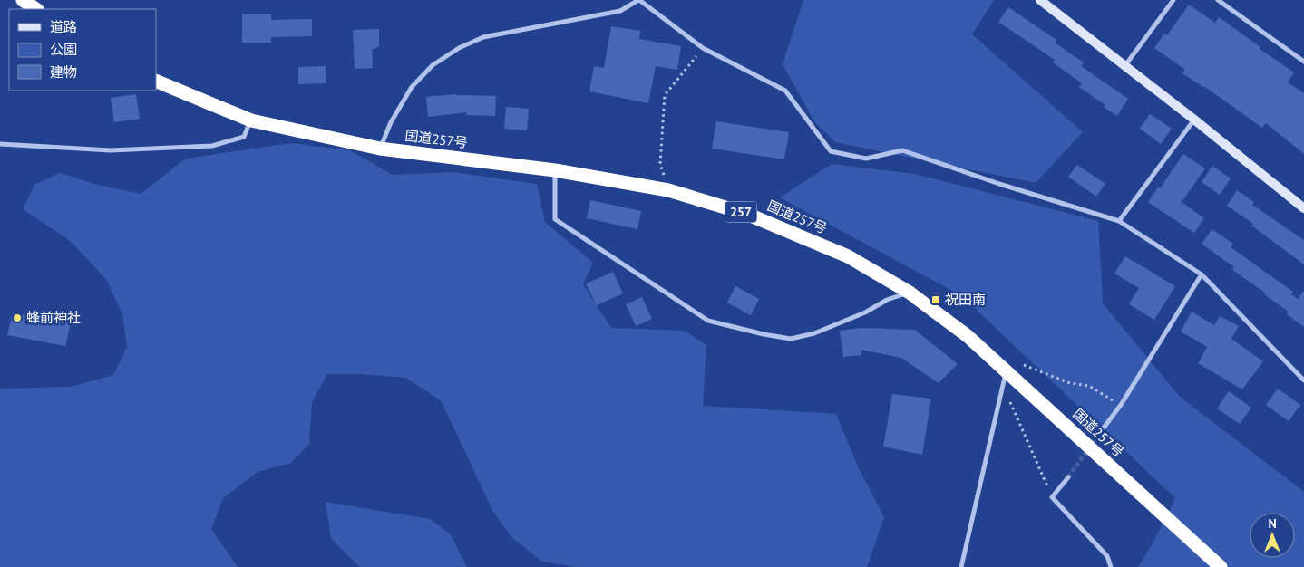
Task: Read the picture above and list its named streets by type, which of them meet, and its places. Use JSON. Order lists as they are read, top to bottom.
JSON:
{
  "streets": {
    "highway": ["国道257号", "257"]
  },
  "places": {
    "transit": ["祝田南"],
    "other": ["蜂前神社"]
  },
  "legend": ["道路", "公園", "建物"],
  "north": "top"
}
